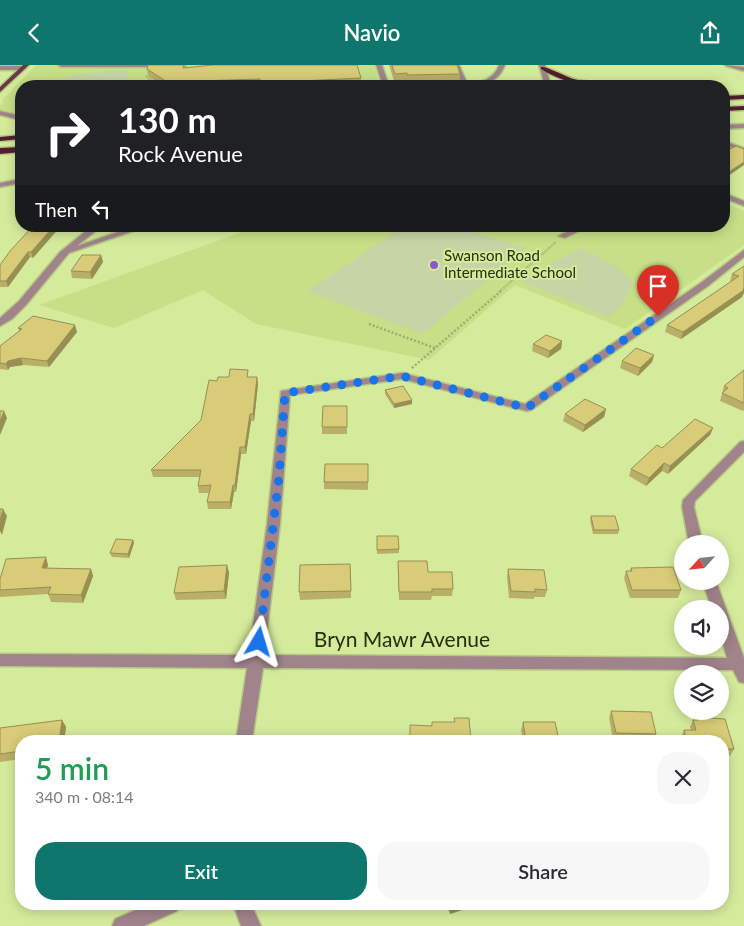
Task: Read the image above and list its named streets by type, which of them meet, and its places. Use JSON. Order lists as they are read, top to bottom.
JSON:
{
  "streets": {
    "street": ["Bryn Mawr Avenue"]
  },
  "places": ["Swanson Road Intermediate School"],
  "north": "bottom left",
  "page": {
    "header": "Navio",
    "turn": ["130 m", "Rock Avenue"],
    "then": "Then",
    "heading": ["5 min", "340 m · 08:14"],
    "buttons": ["Exit", "Share"]
  }
}
